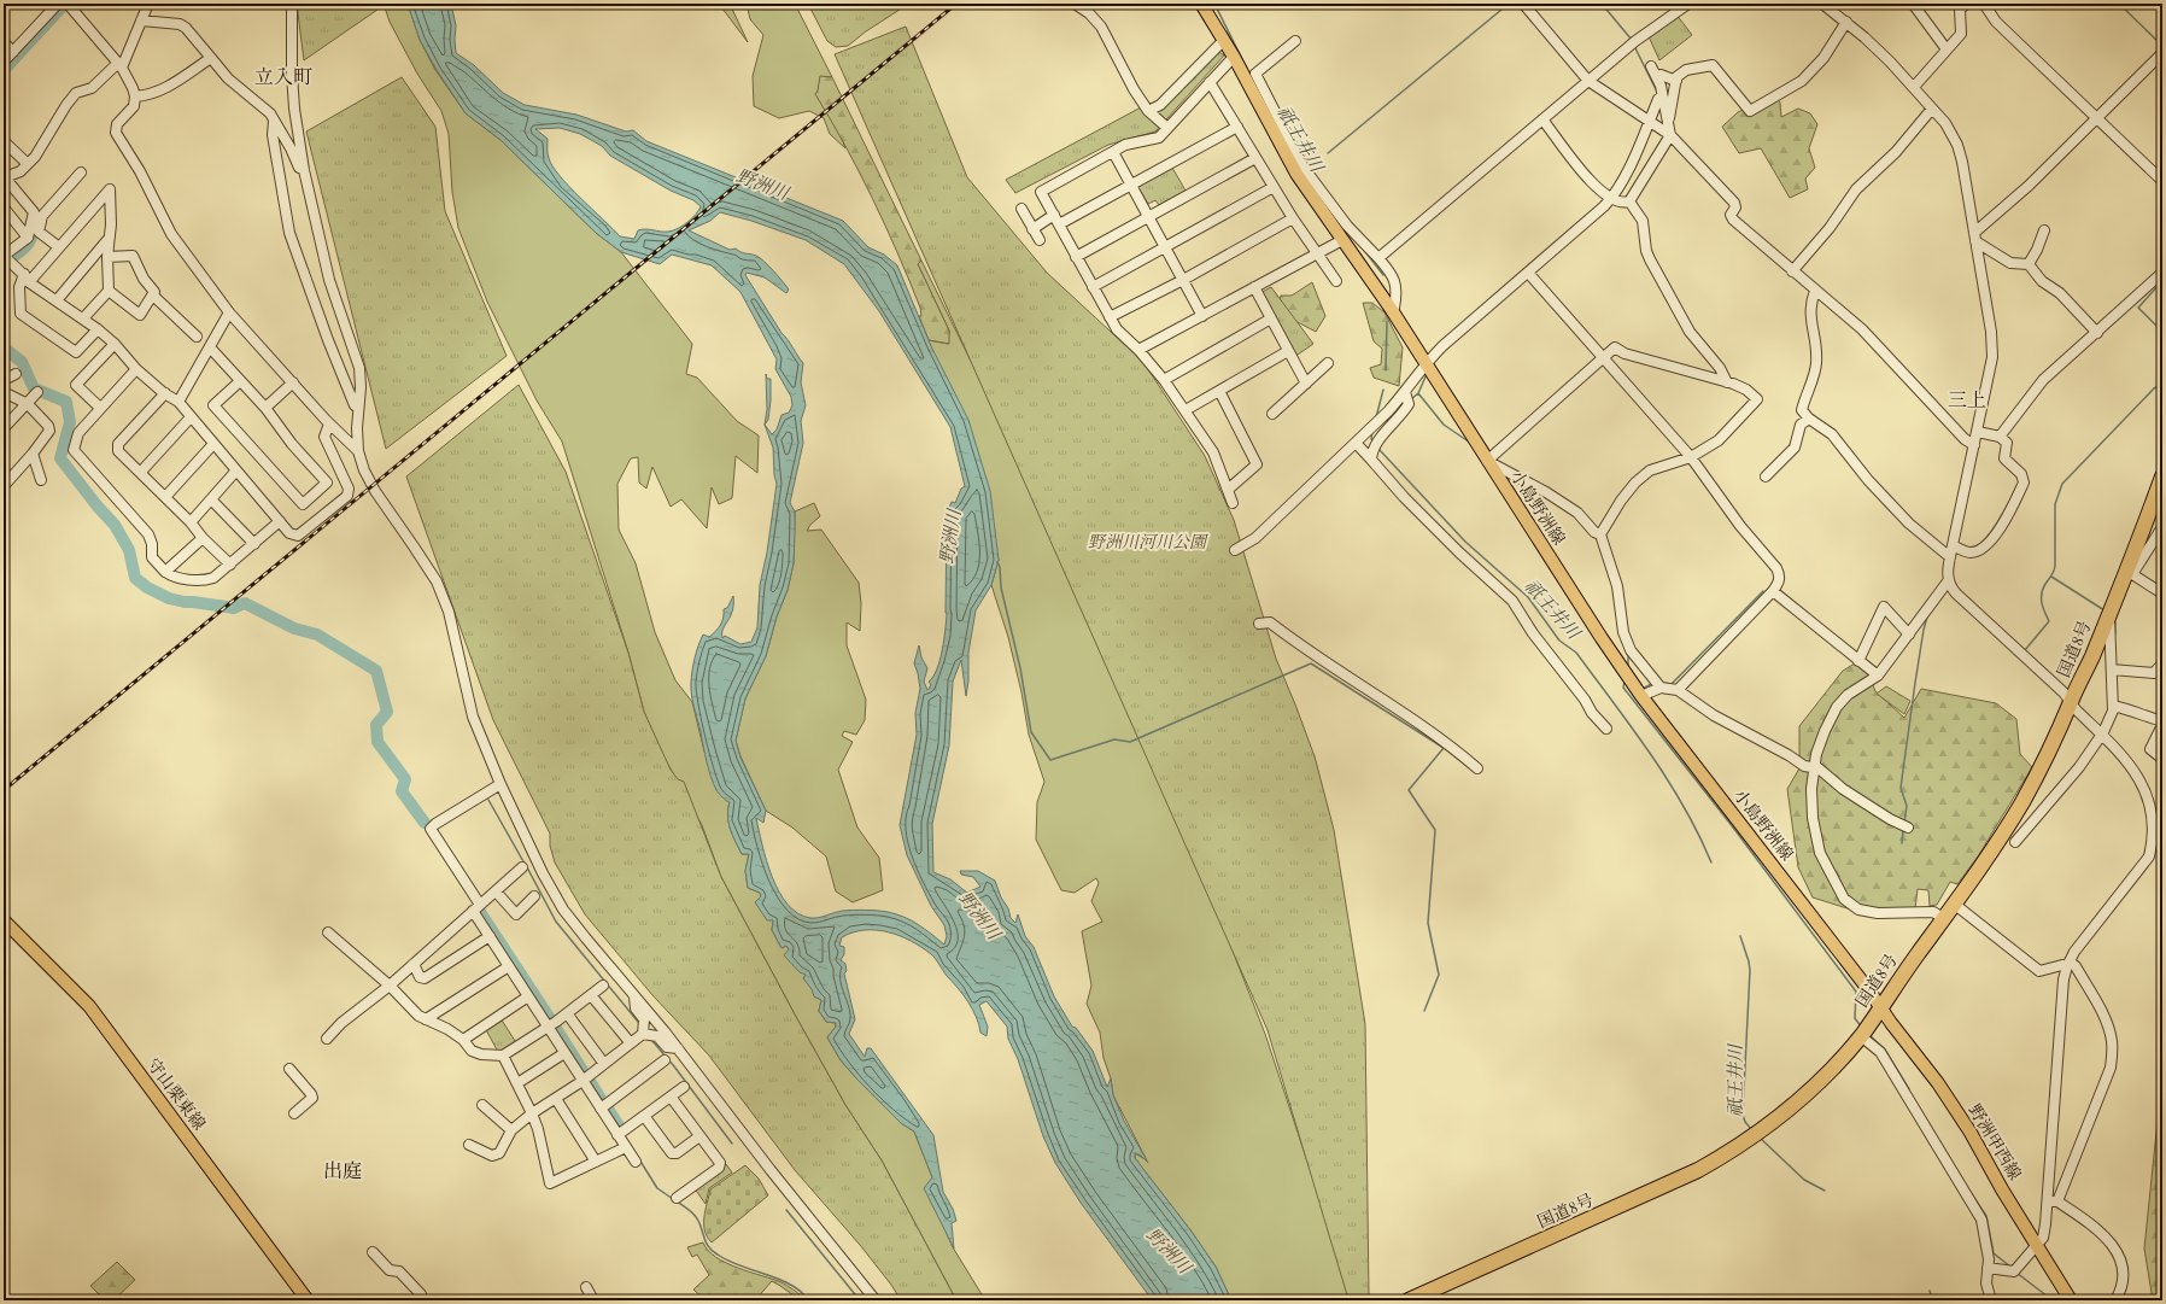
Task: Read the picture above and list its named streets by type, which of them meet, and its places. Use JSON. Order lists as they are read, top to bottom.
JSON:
{
  "streets": {
    "highway": ["国道8号"],
    "main road": ["小島野洲線", "守山栗東線", "野洲甲西線"]
  },
  "crossings": [
    ["小島野洲線", "国道8号"],
    ["小島野洲線", "野洲甲西線"],
    ["国道8号", "野洲甲西線"]
  ],
  "districts": ["立入町", "三上", "出庭"],
  "water": ["祇王井川", "野洲川"],
  "parks": ["野洲川河川公園"]
}
